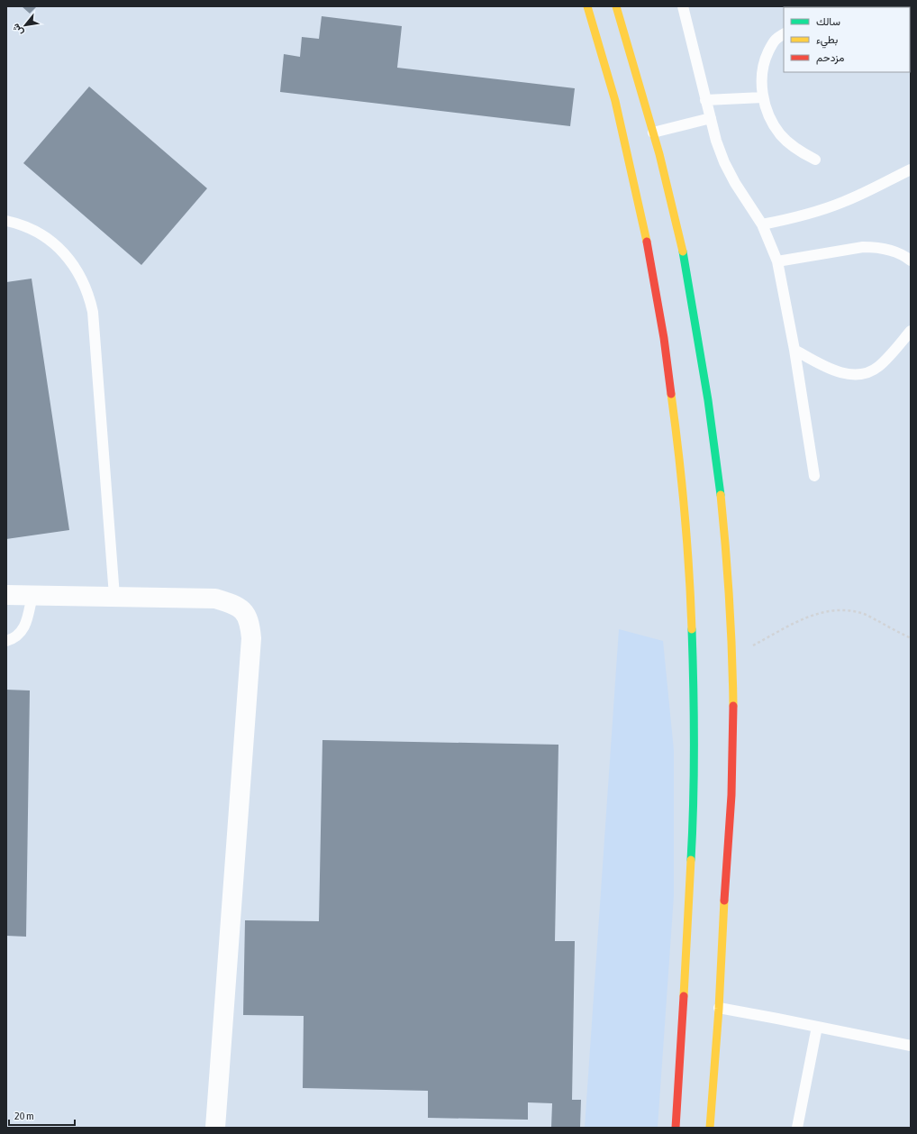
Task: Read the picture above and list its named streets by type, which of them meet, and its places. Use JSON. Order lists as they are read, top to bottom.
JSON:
{
  "legend": ["سالك", "بطيء", "مزدحم"],
  "scale_bar": "20 m",
  "north": "bottom left"
}
